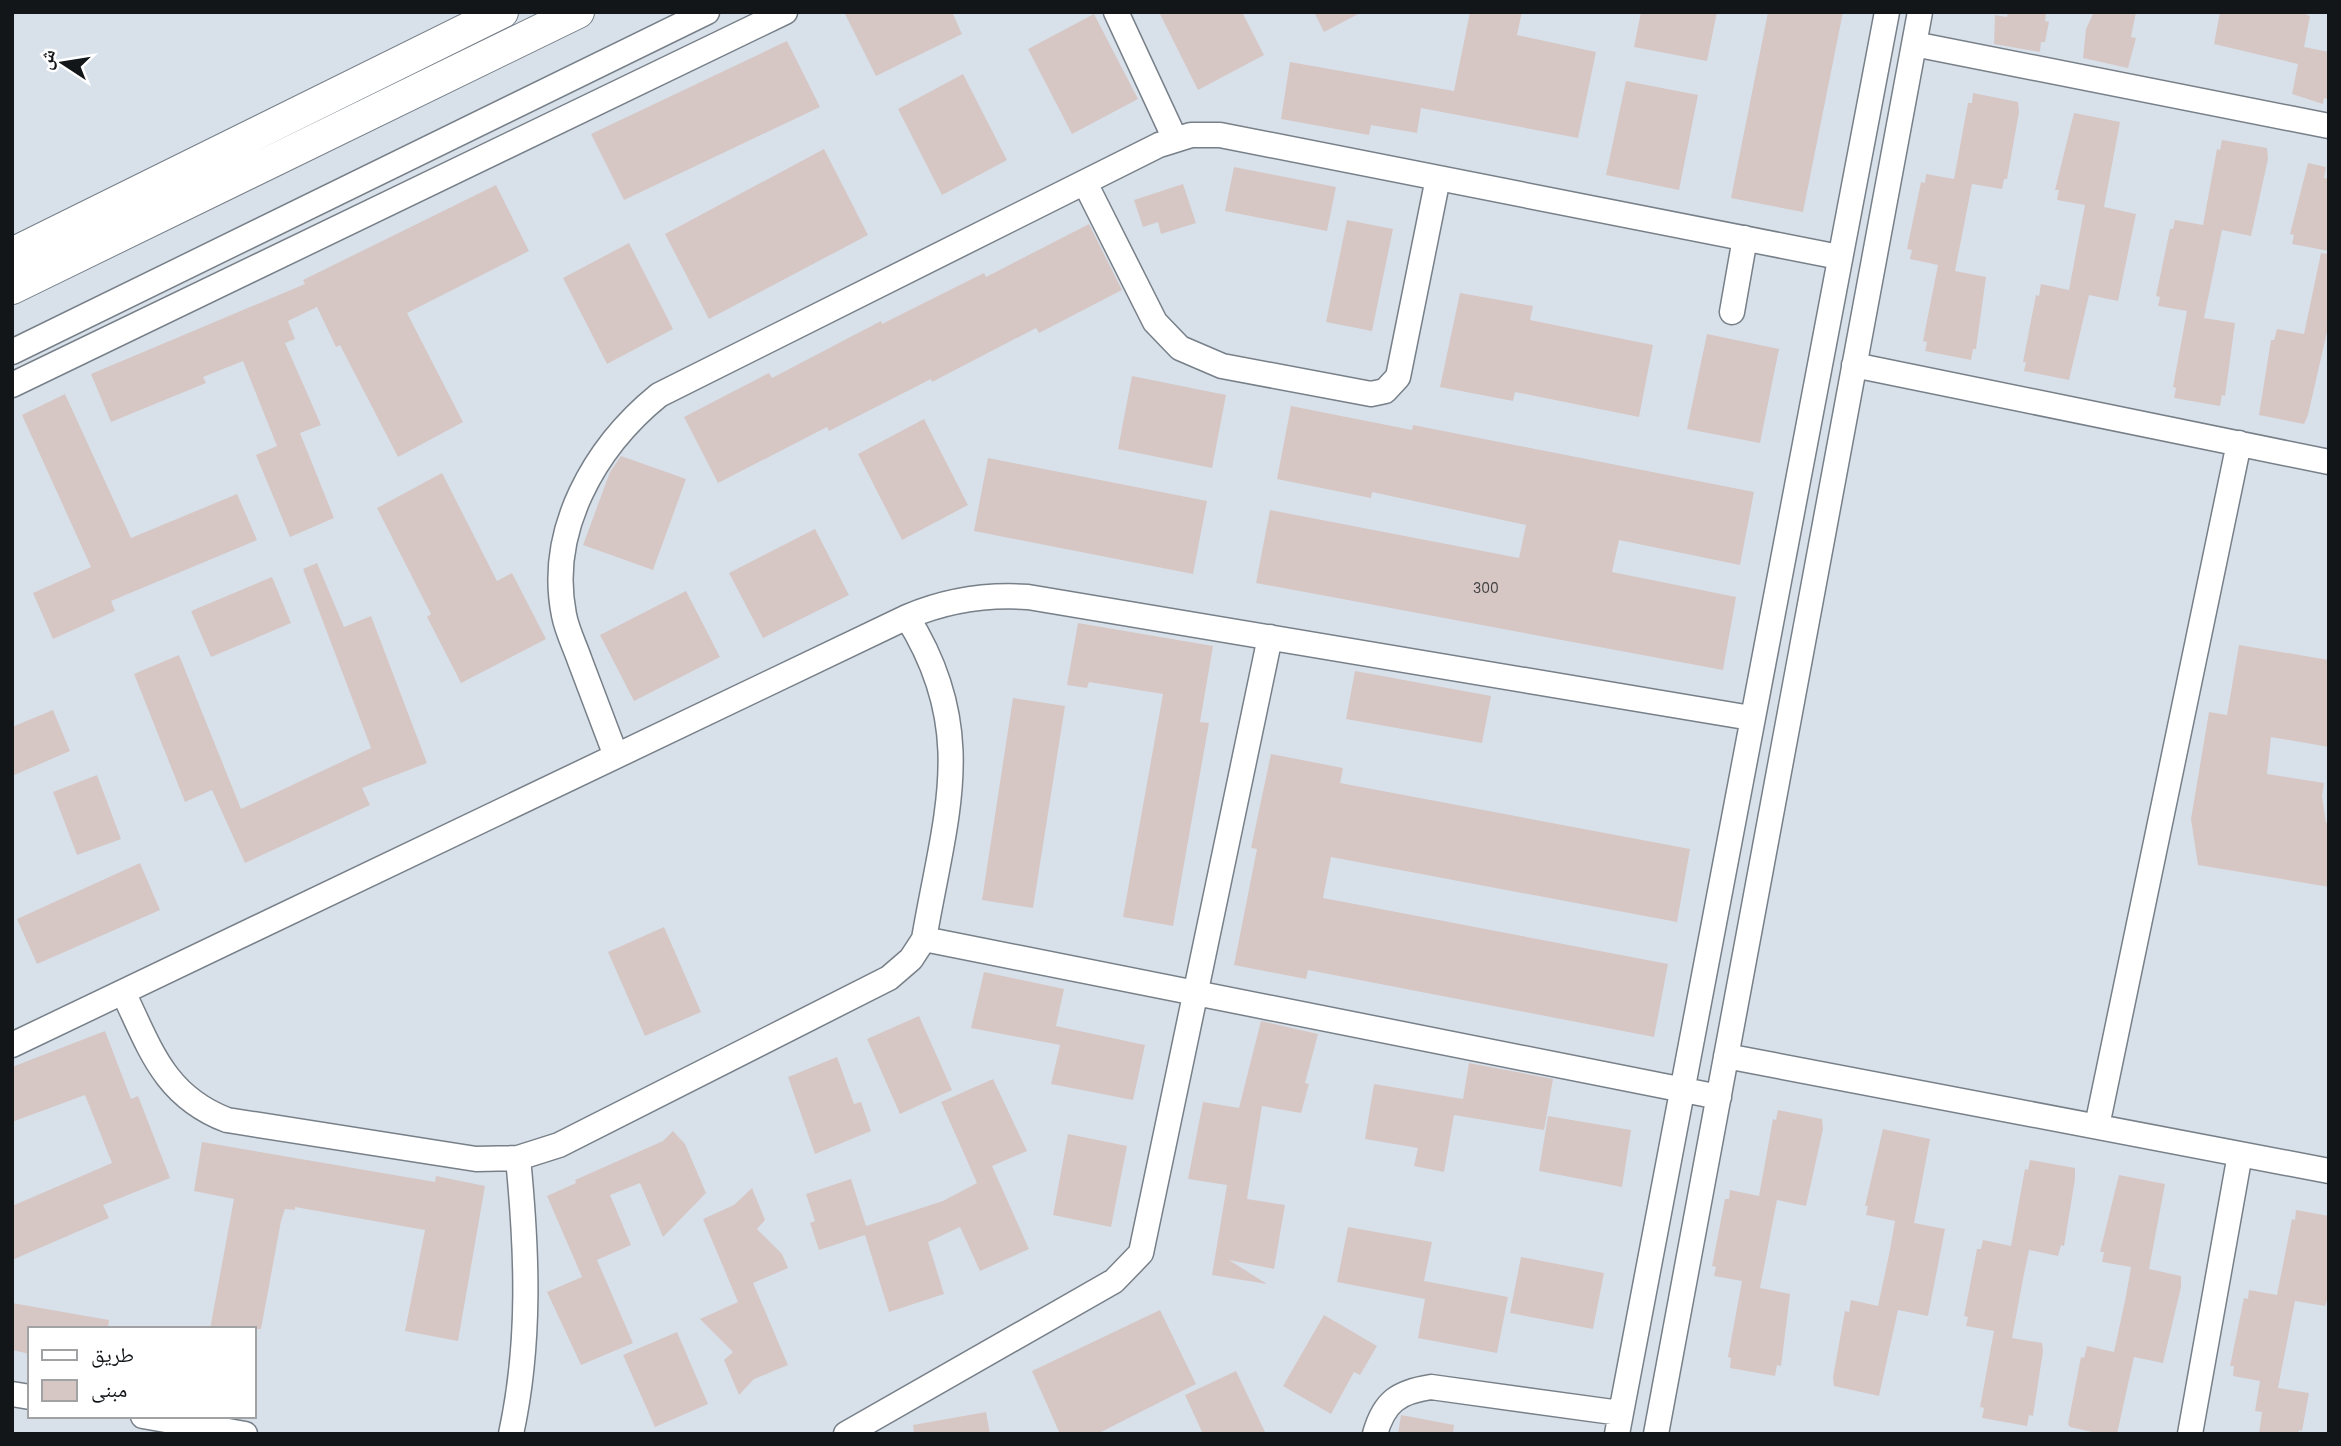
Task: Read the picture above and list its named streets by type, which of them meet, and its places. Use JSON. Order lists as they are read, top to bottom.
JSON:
{
  "house_numbers": ["300"],
  "legend": ["طريق", "مبنى"],
  "north": "left"
}
